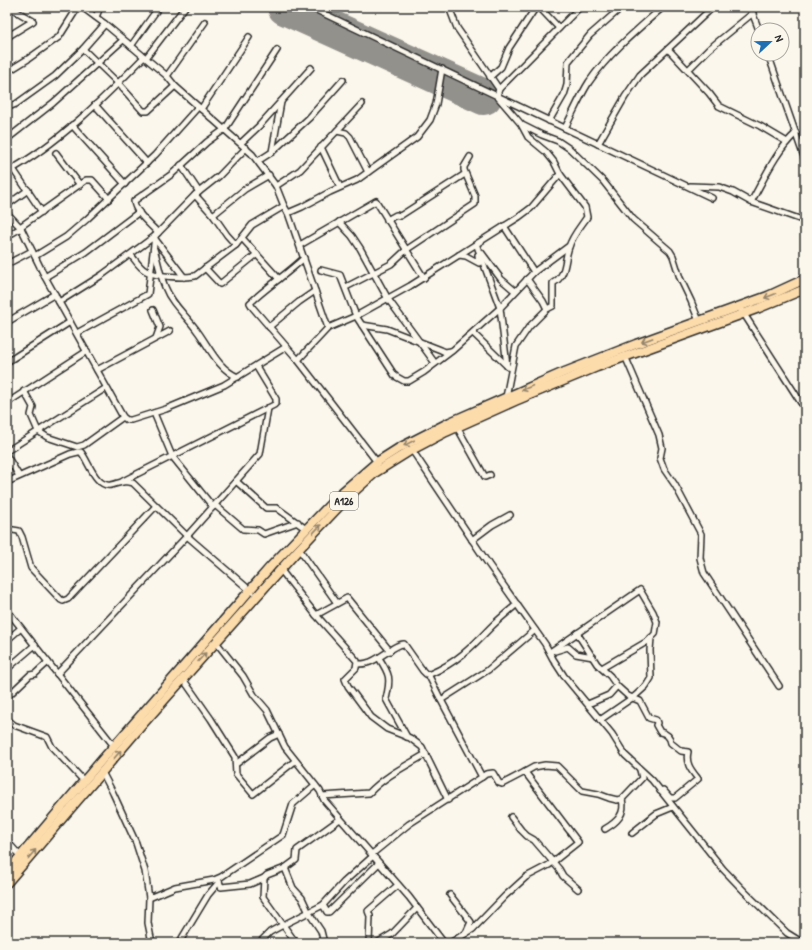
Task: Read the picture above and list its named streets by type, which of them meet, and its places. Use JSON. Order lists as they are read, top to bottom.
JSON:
{
  "streets": {
    "highway": ["A126"]
  },
  "north": "right"
}
